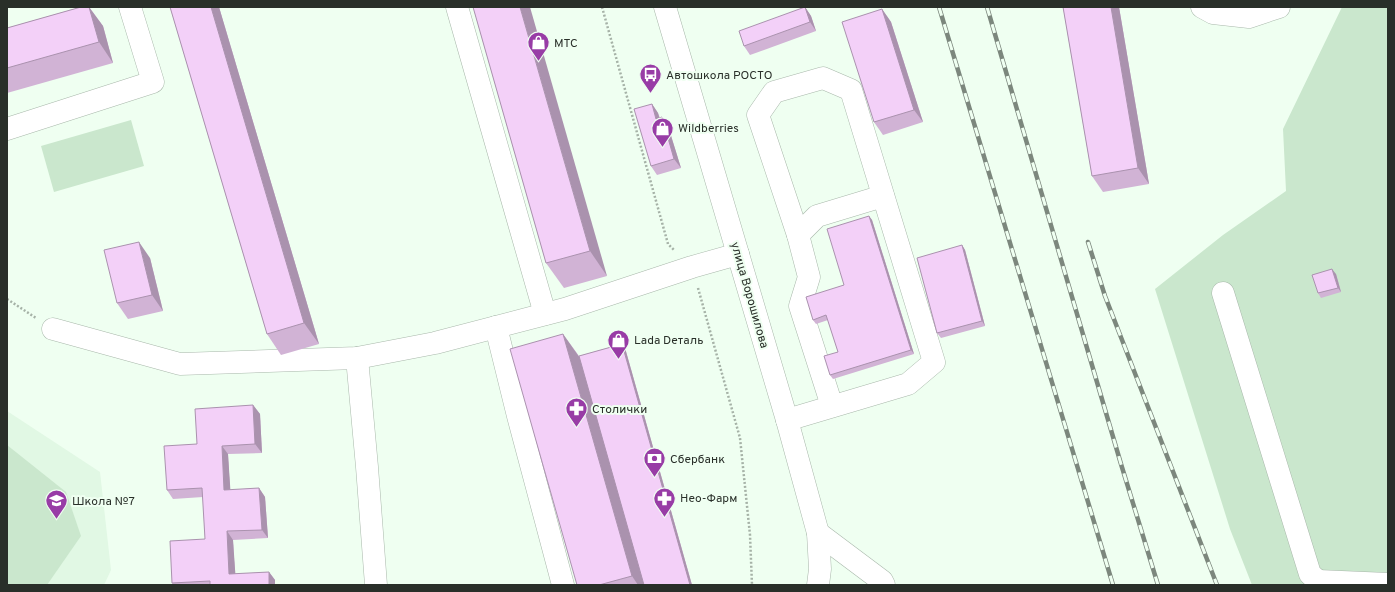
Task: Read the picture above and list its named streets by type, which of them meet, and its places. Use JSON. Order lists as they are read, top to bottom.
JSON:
{
  "streets": {
    "main road": ["улица Ворошилова"]
  },
  "places": {
    "shop": ["МТС", "Wildberries", "Lada Dеталь"],
    "bus stop": ["Автошкола РОСТО"],
    "pharmacy": ["Столички", "Нео-Фарм"],
    "bank": ["Сбербанк"],
    "school or university": ["Школа №7"]
  }
}
